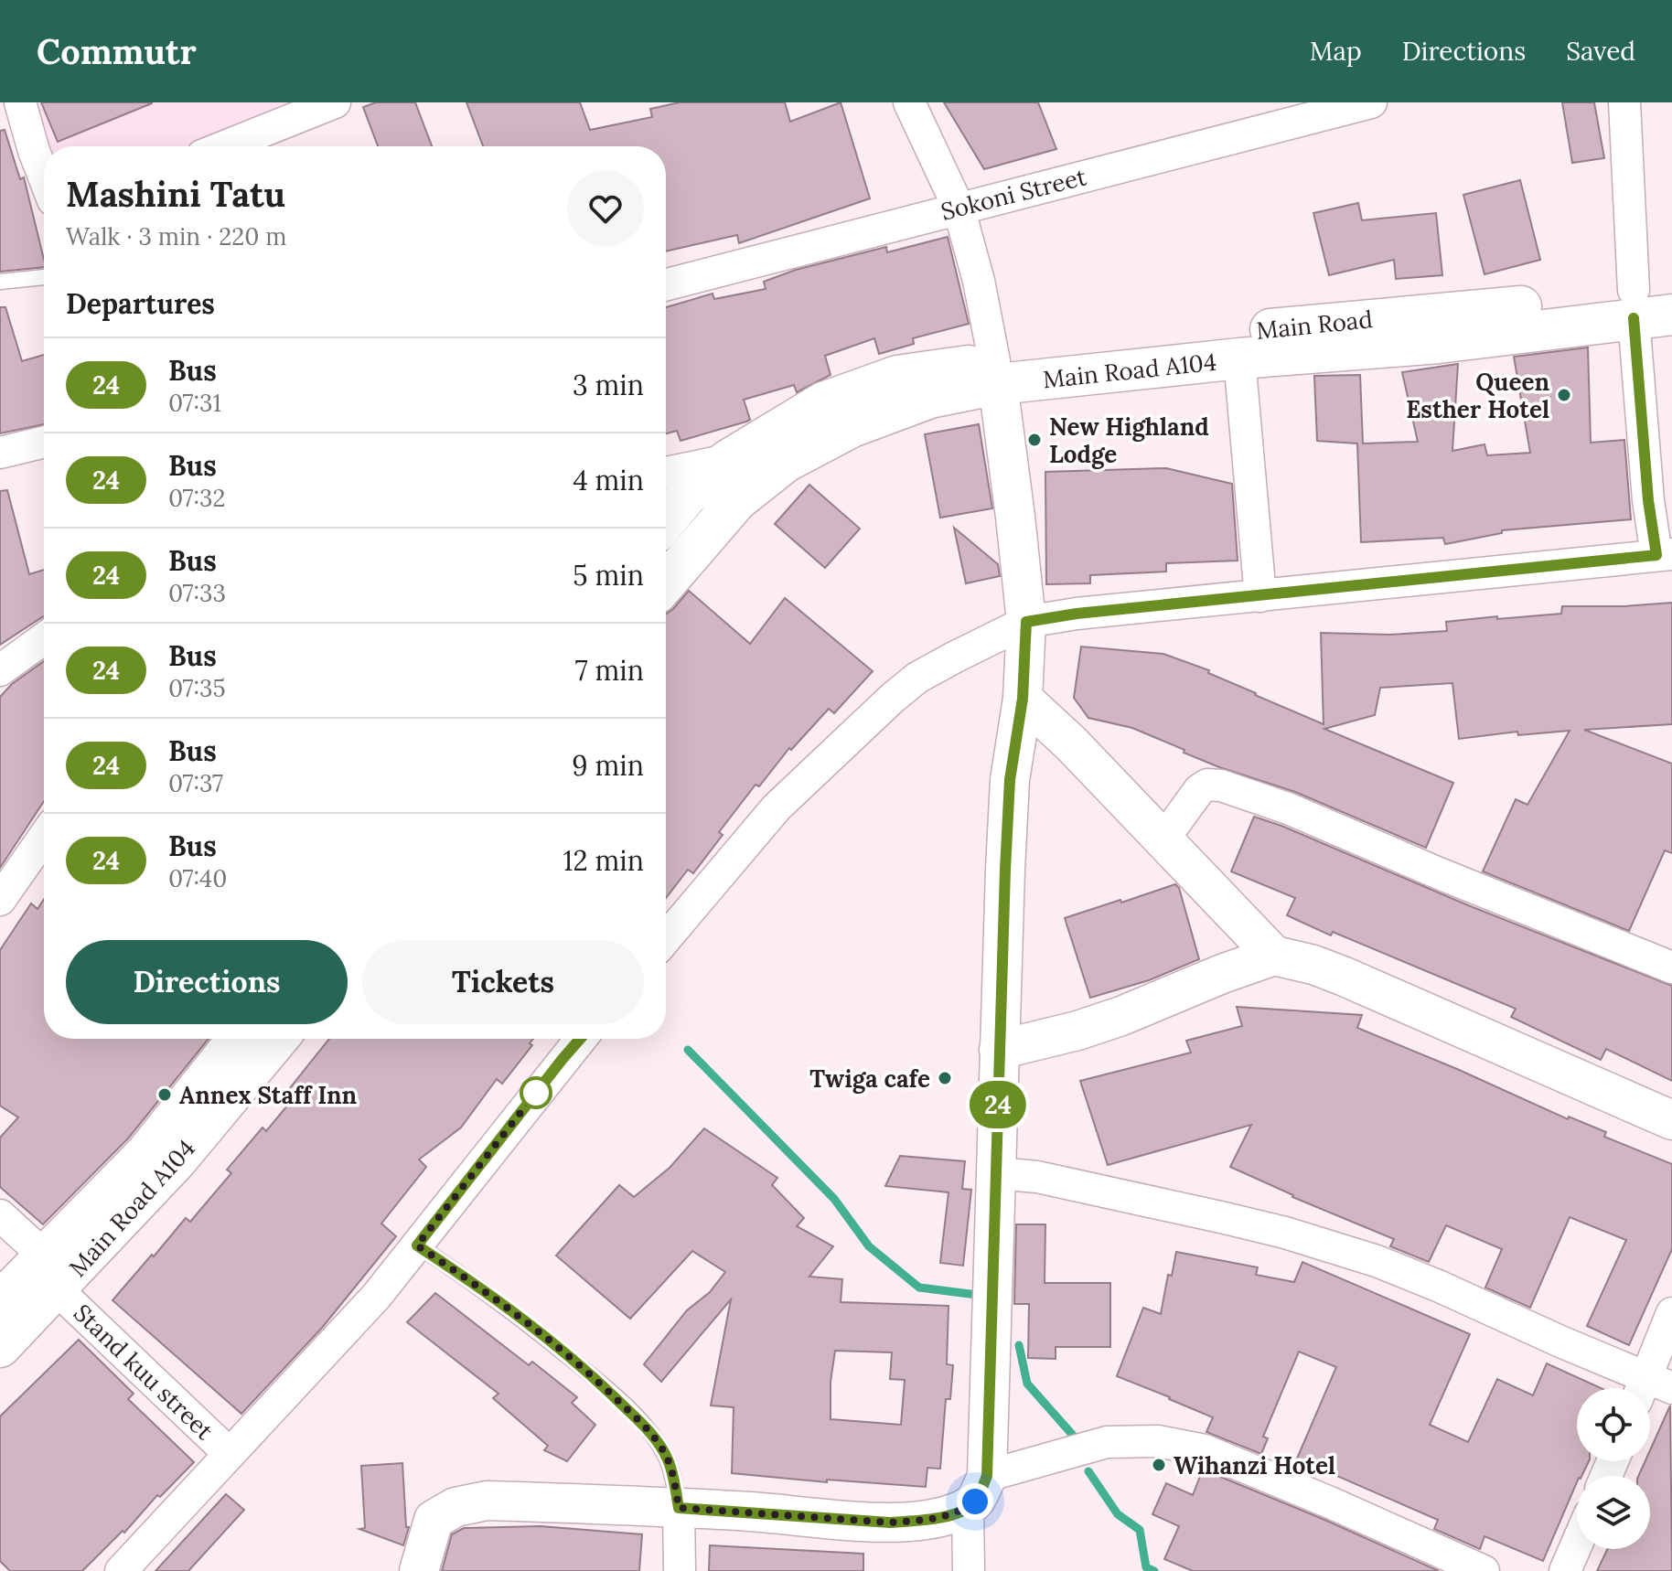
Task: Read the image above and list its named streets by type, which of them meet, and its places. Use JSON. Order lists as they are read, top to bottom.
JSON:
{
  "streets": {
    "highway": ["Main Road", "Main Road A104"],
    "street": ["Sokoni Street", "Stand kuu street"]
  },
  "crossings": [
    ["Main Road", "Main Road A104"],
    ["Main Road A104", "Stand kuu street"]
  ],
  "places": [
    "Queen Esther Hotel",
    "New Highland Lodge",
    "Twiga cafe",
    "Annex Staff Inn",
    "Wihanzi Hotel"
  ],
  "lines": ["bus line 24"],
  "page": {
    "header": "Commutr",
    "nav": ["Map", "Directions", "Saved"],
    "on_map": "24",
    "heading": [
      ["Mashini Tatu", "Walk · 3 min · 220 m"],
      "Departures"
    ],
    "list": [
      {
        "mark": "24",
        "name": "Bus",
        "note": "07:31",
        "value": "3 min"
      },
      {
        "mark": "24",
        "name": "Bus",
        "note": "07:32",
        "value": "4 min"
      },
      {
        "mark": "24",
        "name": "Bus",
        "note": "07:33",
        "value": "5 min"
      },
      {
        "mark": "24",
        "name": "Bus",
        "note": "07:35",
        "value": "7 min"
      },
      {
        "mark": "24",
        "name": "Bus",
        "note": "07:37",
        "value": "9 min"
      },
      {
        "mark": "24",
        "name": "Bus",
        "note": "07:40",
        "value": "12 min"
      }
    ],
    "buttons": ["Directions", "Tickets"]
  }
}
